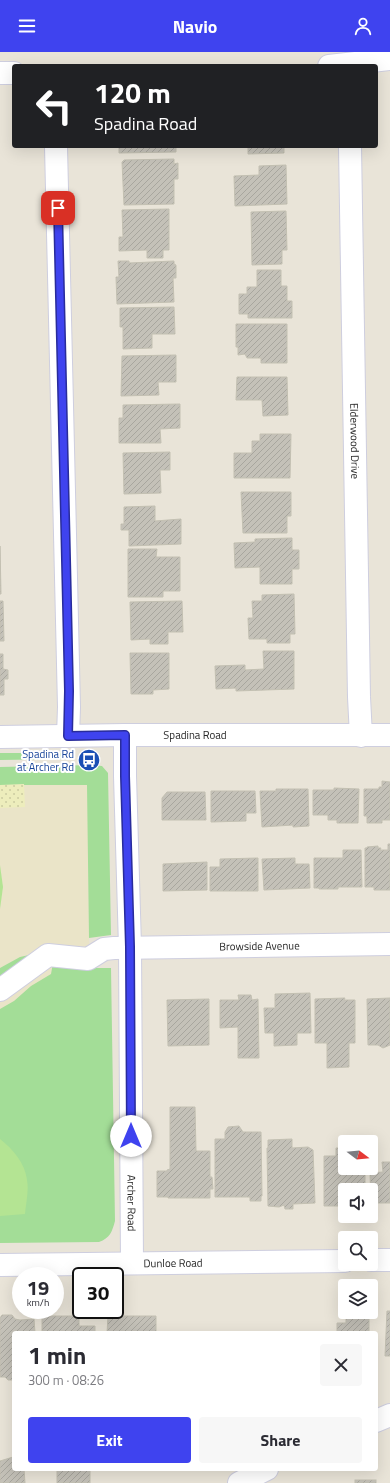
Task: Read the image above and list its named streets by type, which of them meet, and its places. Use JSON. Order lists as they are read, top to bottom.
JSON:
{
  "streets": {
    "street": [
      "Elderwood Drive",
      "Spadina Road",
      "Browside Avenue",
      "Archer Road",
      "Dunloe Road"
    ]
  },
  "crossings": [
    ["Elderwood Drive", "Spadina Road"],
    ["Spadina Road", "Archer Road"],
    ["Browside Avenue", "Archer Road"],
    ["Archer Road", "Dunloe Road"]
  ],
  "places": {
    "bus stop": ["Spadina Rd at Archer Rd"]
  },
  "north": "right",
  "page": {
    "header": "Navio",
    "turn": ["120 m", "Spadina Road"],
    "speed": "19 km/h",
    "limit": "30",
    "heading": ["1 min", "300 m · 08:26"],
    "buttons": ["Exit", "Share"]
  }
}
